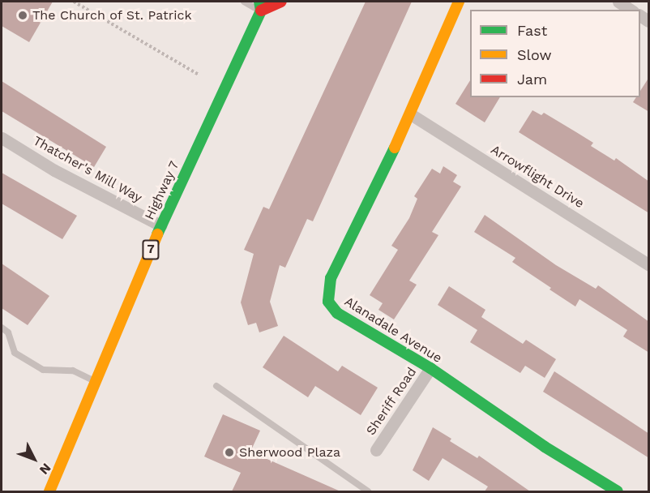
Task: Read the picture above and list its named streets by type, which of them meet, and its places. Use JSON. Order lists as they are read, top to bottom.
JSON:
{
  "streets": {
    "street": [
      "Thatcher's Mill Way",
      "Arrowflight Drive",
      "Highway 7",
      "7",
      "Alanadale Avenue",
      "Sheriff Road"
    ]
  },
  "crossings": [
    ["Thatcher's Mill Way", "Highway 7"],
    ["Arrowflight Drive", "Alanadale Avenue"],
    ["Alanadale Avenue", "Sheriff Road"]
  ],
  "places": ["The Church of St. Patrick", "Sherwood Plaza"],
  "legend": ["Fast", "Slow", "Jam"],
  "north": "bottom right"
}
